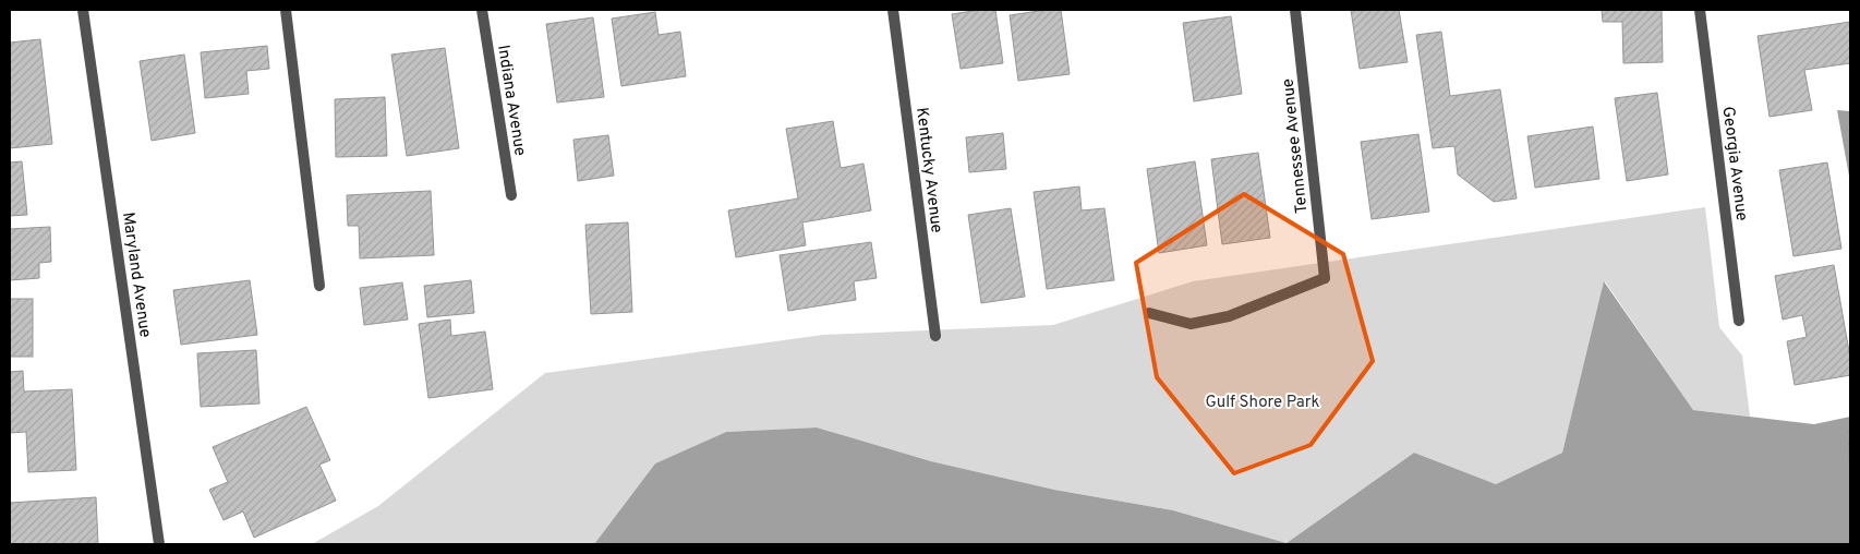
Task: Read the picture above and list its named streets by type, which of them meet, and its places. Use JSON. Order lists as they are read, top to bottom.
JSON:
{
  "streets": {
    "street": [
      "Indiana Avenue",
      "Tennessee Avenue",
      "Georgia Avenue",
      "Kentucky Avenue",
      "Maryland Avenue"
    ]
  },
  "parks": ["Gulf Shore Park"]
}
